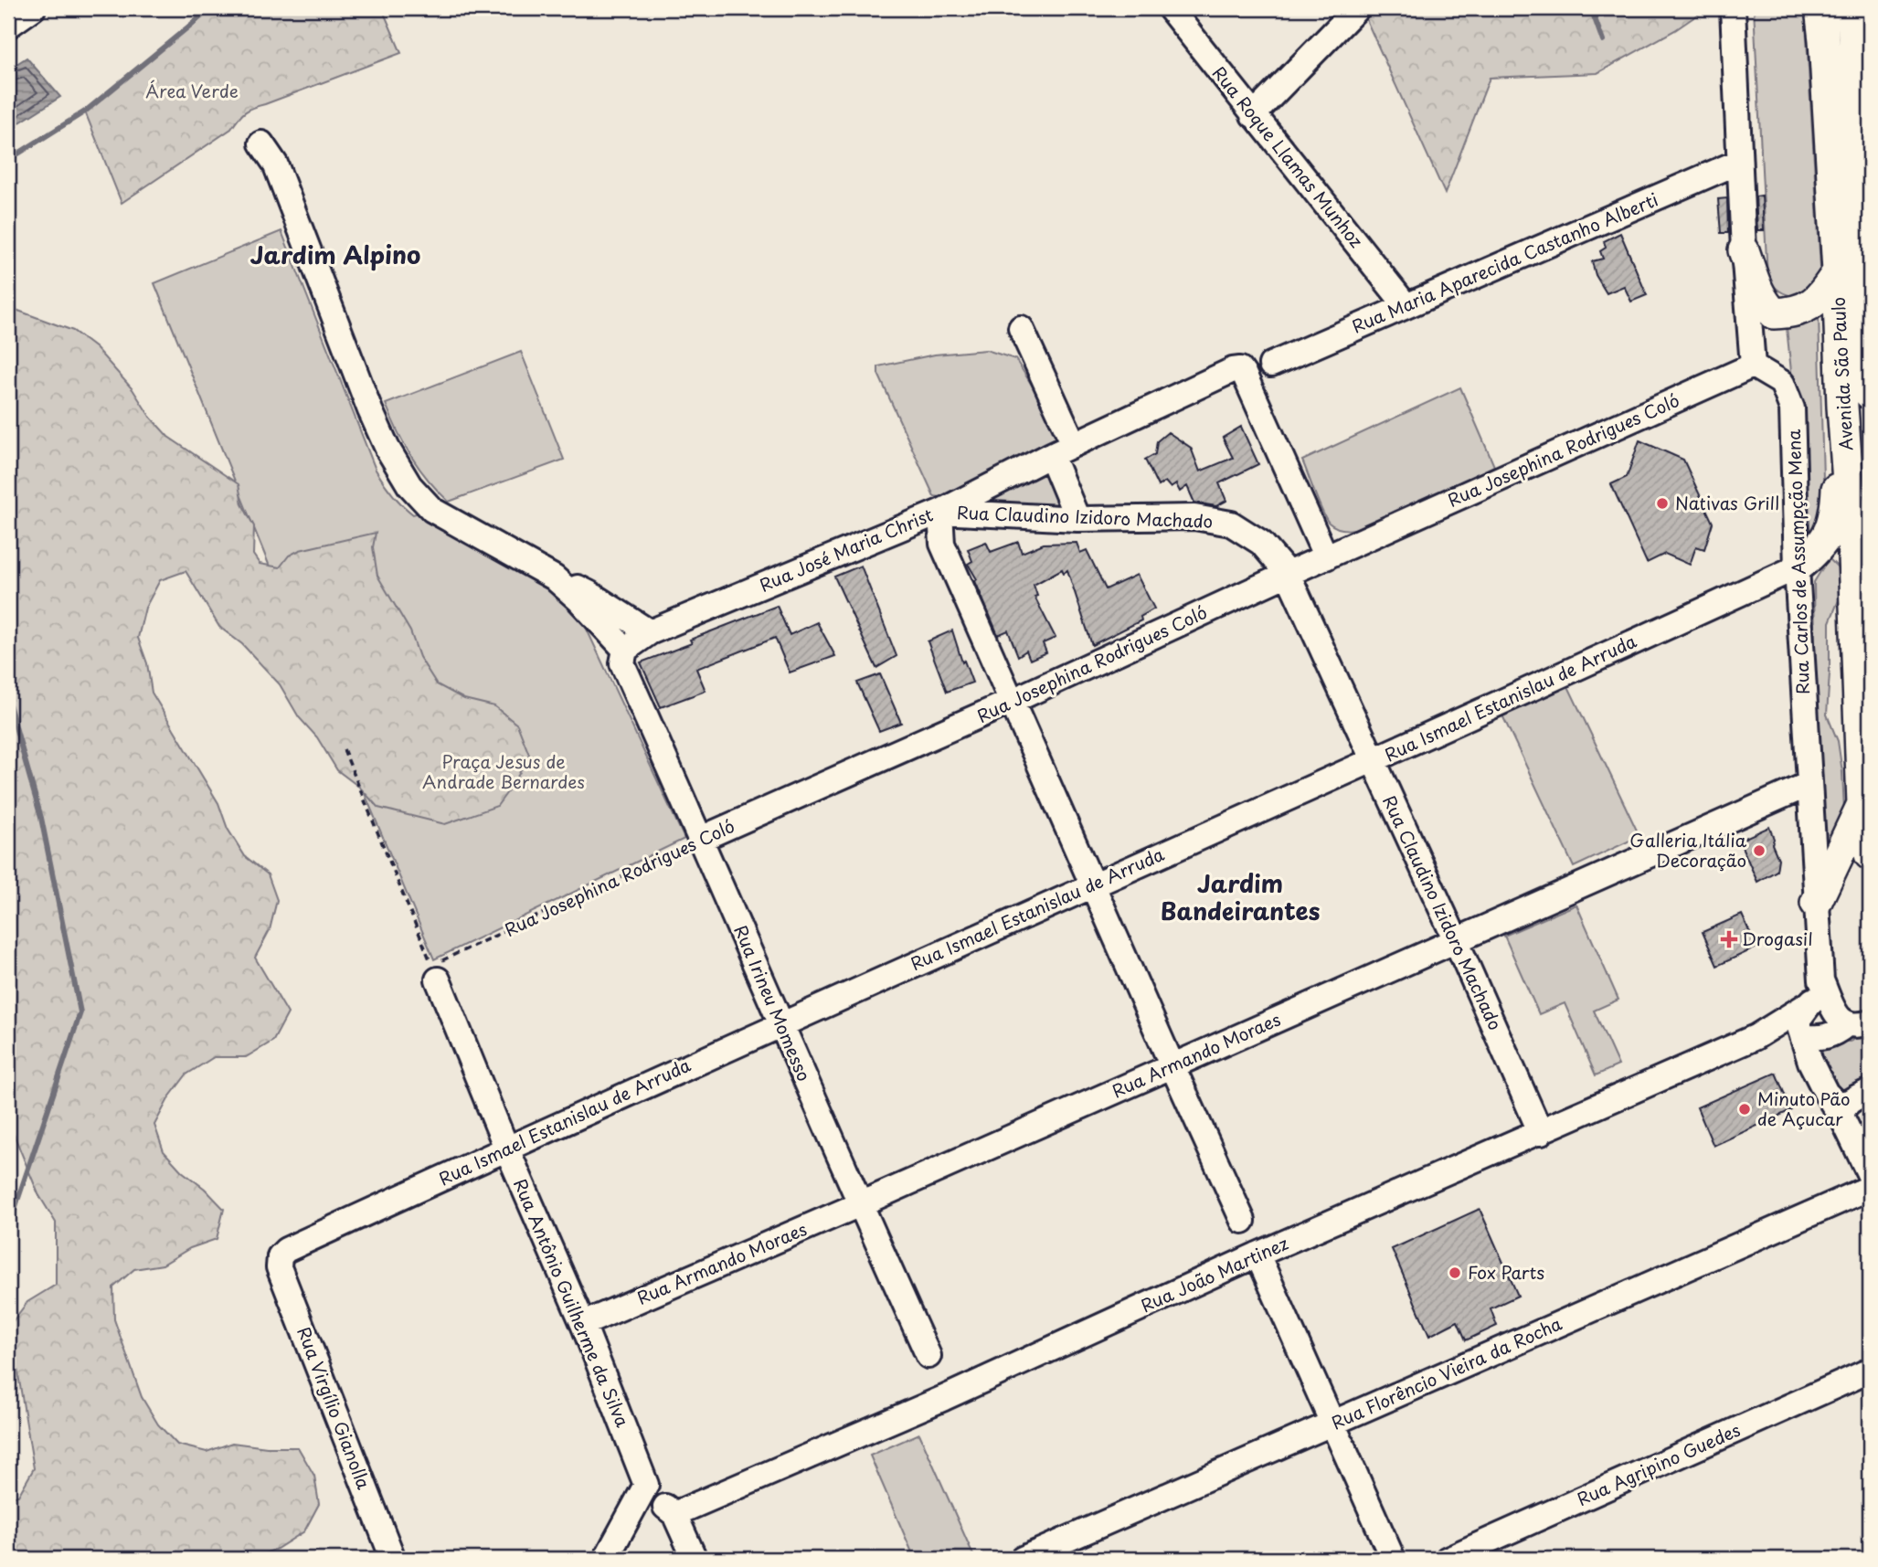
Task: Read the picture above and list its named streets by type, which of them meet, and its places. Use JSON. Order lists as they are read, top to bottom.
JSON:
{
  "streets": {
    "main road": ["Avenida São Paulo"],
    "street": [
      "Rua Roque Llamas Munhoz",
      "Rua Maria Aparecida Castanho Alberti",
      "Rua Josephina Rodrigues Coló",
      "Rua Claudino Izidoro Machado",
      "Rua José Maria Christ",
      "Rua Carlos de Assumpção Mena",
      "Rua Ismael Estanislau de Arruda",
      "Rua Irineu Momesso",
      "Rua Armando Moraes",
      "Rua João Martinez",
      "Rua Antônio Guilherme da Silva",
      "Rua Florêncio Vieira da Rocha",
      "Rua Virgílio Gianolla",
      "Rua Agripino Guedes"
    ]
  },
  "crossings": [
    ["Rua Roque Llamas Munhoz", "Rua Maria Aparecida Castanho Alberti"],
    ["Rua Josephina Rodrigues Coló", "Rua Claudino Izidoro Machado"],
    ["Rua Josephina Rodrigues Coló", "Rua José Maria Christ"],
    ["Rua Josephina Rodrigues Coló", "Rua Carlos de Assumpção Mena"],
    ["Rua Josephina Rodrigues Coló", "Rua Irineu Momesso"],
    ["Rua Josephina Rodrigues Coló", "Rua Antônio Guilherme da Silva"],
    ["Rua Claudino Izidoro Machado", "Rua José Maria Christ"],
    ["Rua Claudino Izidoro Machado", "Rua Ismael Estanislau de Arruda"],
    ["Rua Claudino Izidoro Machado", "Rua Armando Moraes"],
    ["Rua Claudino Izidoro Machado", "Rua João Martinez"],
    ["Rua José Maria Christ", "Rua Irineu Momesso"],
    ["Rua Carlos de Assumpção Mena", "Rua Ismael Estanislau de Arruda"],
    ["Rua Carlos de Assumpção Mena", "Rua Armando Moraes"],
    ["Rua Carlos de Assumpção Mena", "Rua João Martinez"],
    ["Rua Ismael Estanislau de Arruda", "Rua Irineu Momesso"],
    ["Rua Ismael Estanislau de Arruda", "Rua Antônio Guilherme da Silva"],
    ["Rua Ismael Estanislau de Arruda", "Rua Virgílio Gianolla"],
    ["Rua Irineu Momesso", "Rua Armando Moraes"],
    ["Rua Armando Moraes", "Rua Antônio Guilherme da Silva"]
  ],
  "districts": ["Jardim Alpino", "Jardim Bandeirantes"],
  "parks": ["Área Verde", "Praça Jesus de Andrade Bernardes"],
  "places": {
    "other": [
      "Nativas Grill",
      "Galleria Itália Decoração",
      "Minuto Pão de Açucar",
      "Fox Parts"
    ],
    "health": ["Drogasil"]
  }
}
